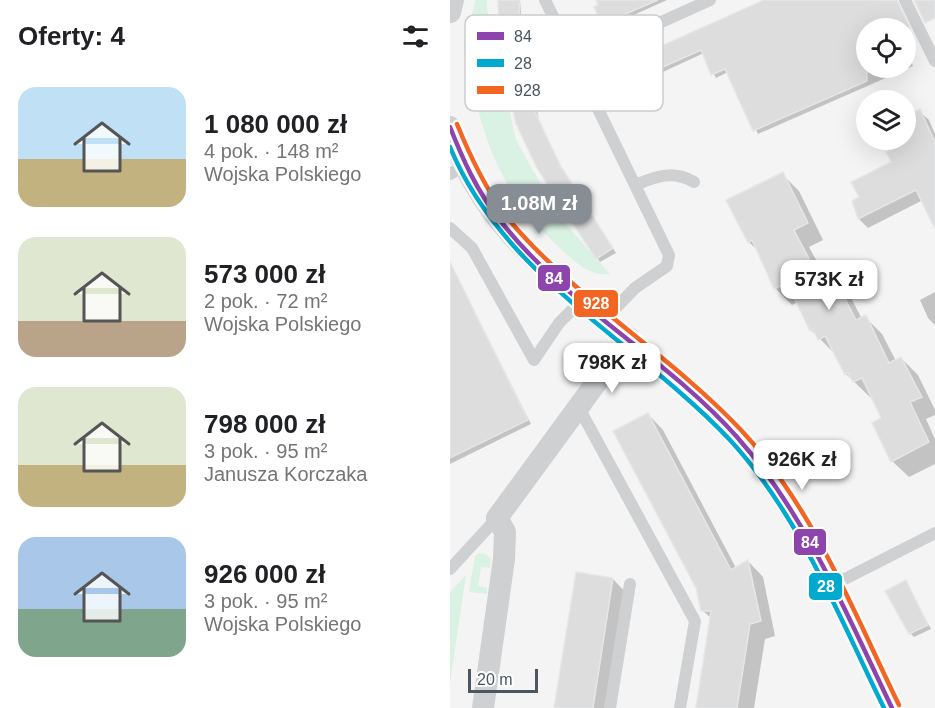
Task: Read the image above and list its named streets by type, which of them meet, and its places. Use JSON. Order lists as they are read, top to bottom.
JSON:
{
  "lines": ["transit line 928", "transit line 84", "transit line 28"],
  "legend": ["84", "28", "928"],
  "scale_bar": "20 m",
  "page": {
    "heading": "Oferty: 4",
    "list": [
      {
        "name": "1 080 000 zł",
        "note": "4 pok. · 148 m² · Wojska Polskiego"
      },
      {
        "name": "573 000 zł",
        "note": "2 pok. · 72 m² · Wojska Polskiego"
      },
      {
        "name": "798 000 zł",
        "note": "3 pok. · 95 m² · Janusza Korczaka"
      },
      {
        "name": "926 000 zł",
        "note": "3 pok. · 95 m² · Wojska Polskiego"
      }
    ],
    "price": [
      "1.08M zł",
      "573K zł",
      "798K zł",
      "926K zł"
    ],
    "scale": "20 m"
  }
}
